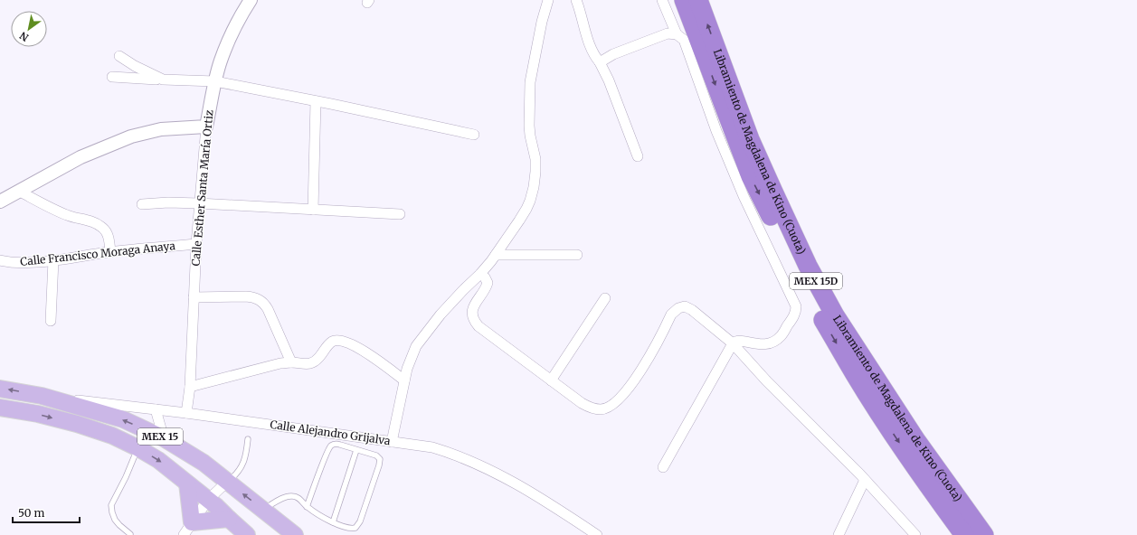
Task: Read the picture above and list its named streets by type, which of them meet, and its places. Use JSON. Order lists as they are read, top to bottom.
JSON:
{
  "streets": {
    "highway": ["Libramiento de Magdalena de Kino (Cuota)", "MEX 15D"],
    "main road": ["MEX 15"],
    "street": ["Calle Esther Santa María Ortiz", "Calle Francisco Moraga Anaya", "Calle Alejandro Grijalva"]
  },
  "crossings": [
    ["Calle Esther Santa María Ortiz", "Calle Francisco Moraga Anaya"],
    ["Calle Esther Santa María Ortiz", "Calle Alejandro Grijalva"],
    ["Calle Alejandro Grijalva", "MEX 15"]
  ],
  "scale_bar": "50 m",
  "north": "bottom left"
}
